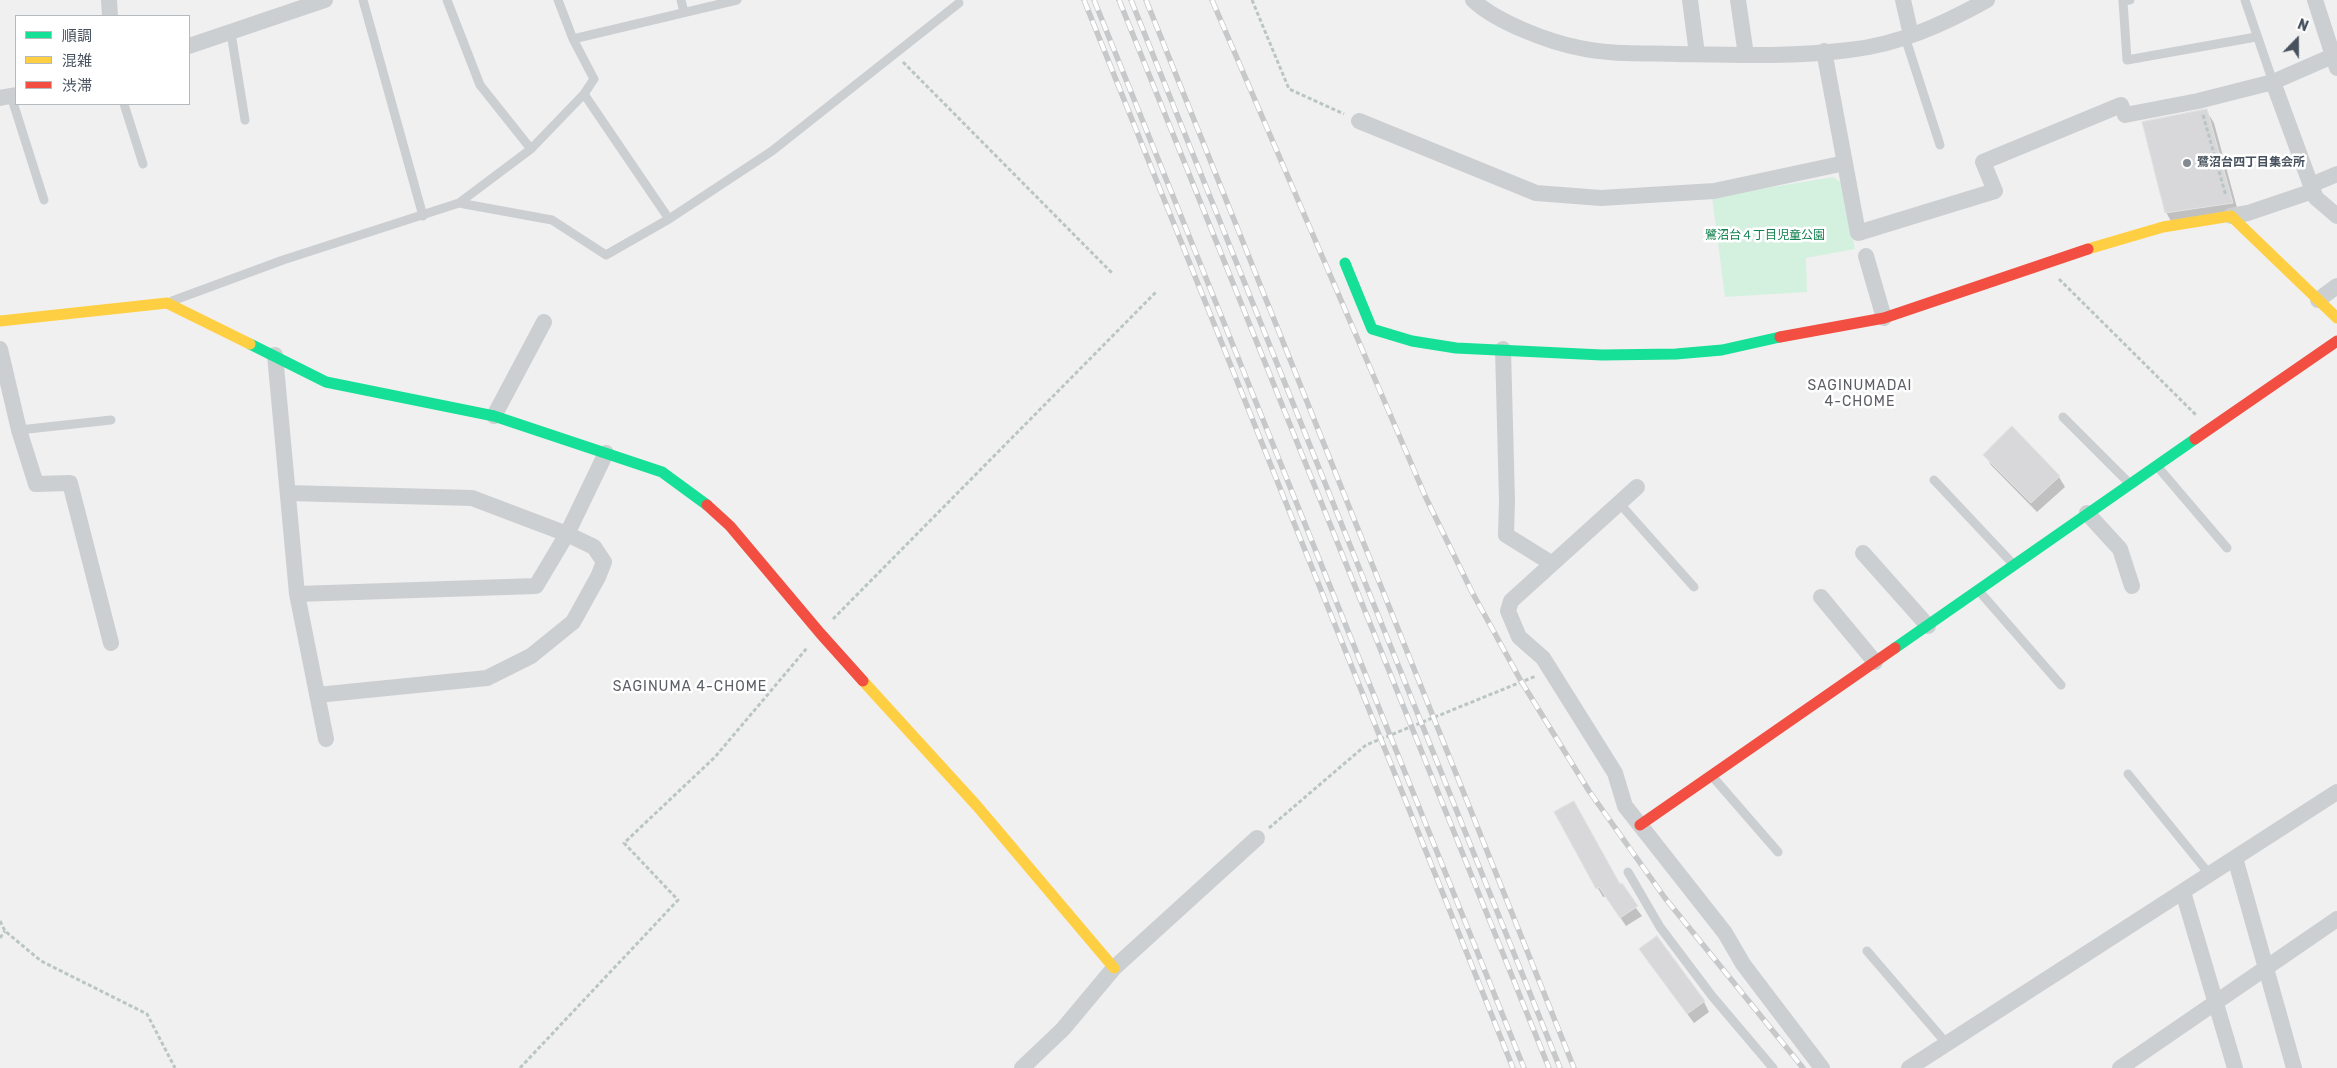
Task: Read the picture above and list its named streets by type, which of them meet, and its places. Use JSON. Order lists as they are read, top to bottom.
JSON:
{
  "districts": ["SAGINUMADAI 4-CHOME", "SAGINUMA 4-CHOME"],
  "parks": ["鷺沼台４丁目児童公園"],
  "places": ["鷺沼台四丁目集会所"],
  "legend": ["順調", "混雑", "渋滞"],
  "north": "top"
}
